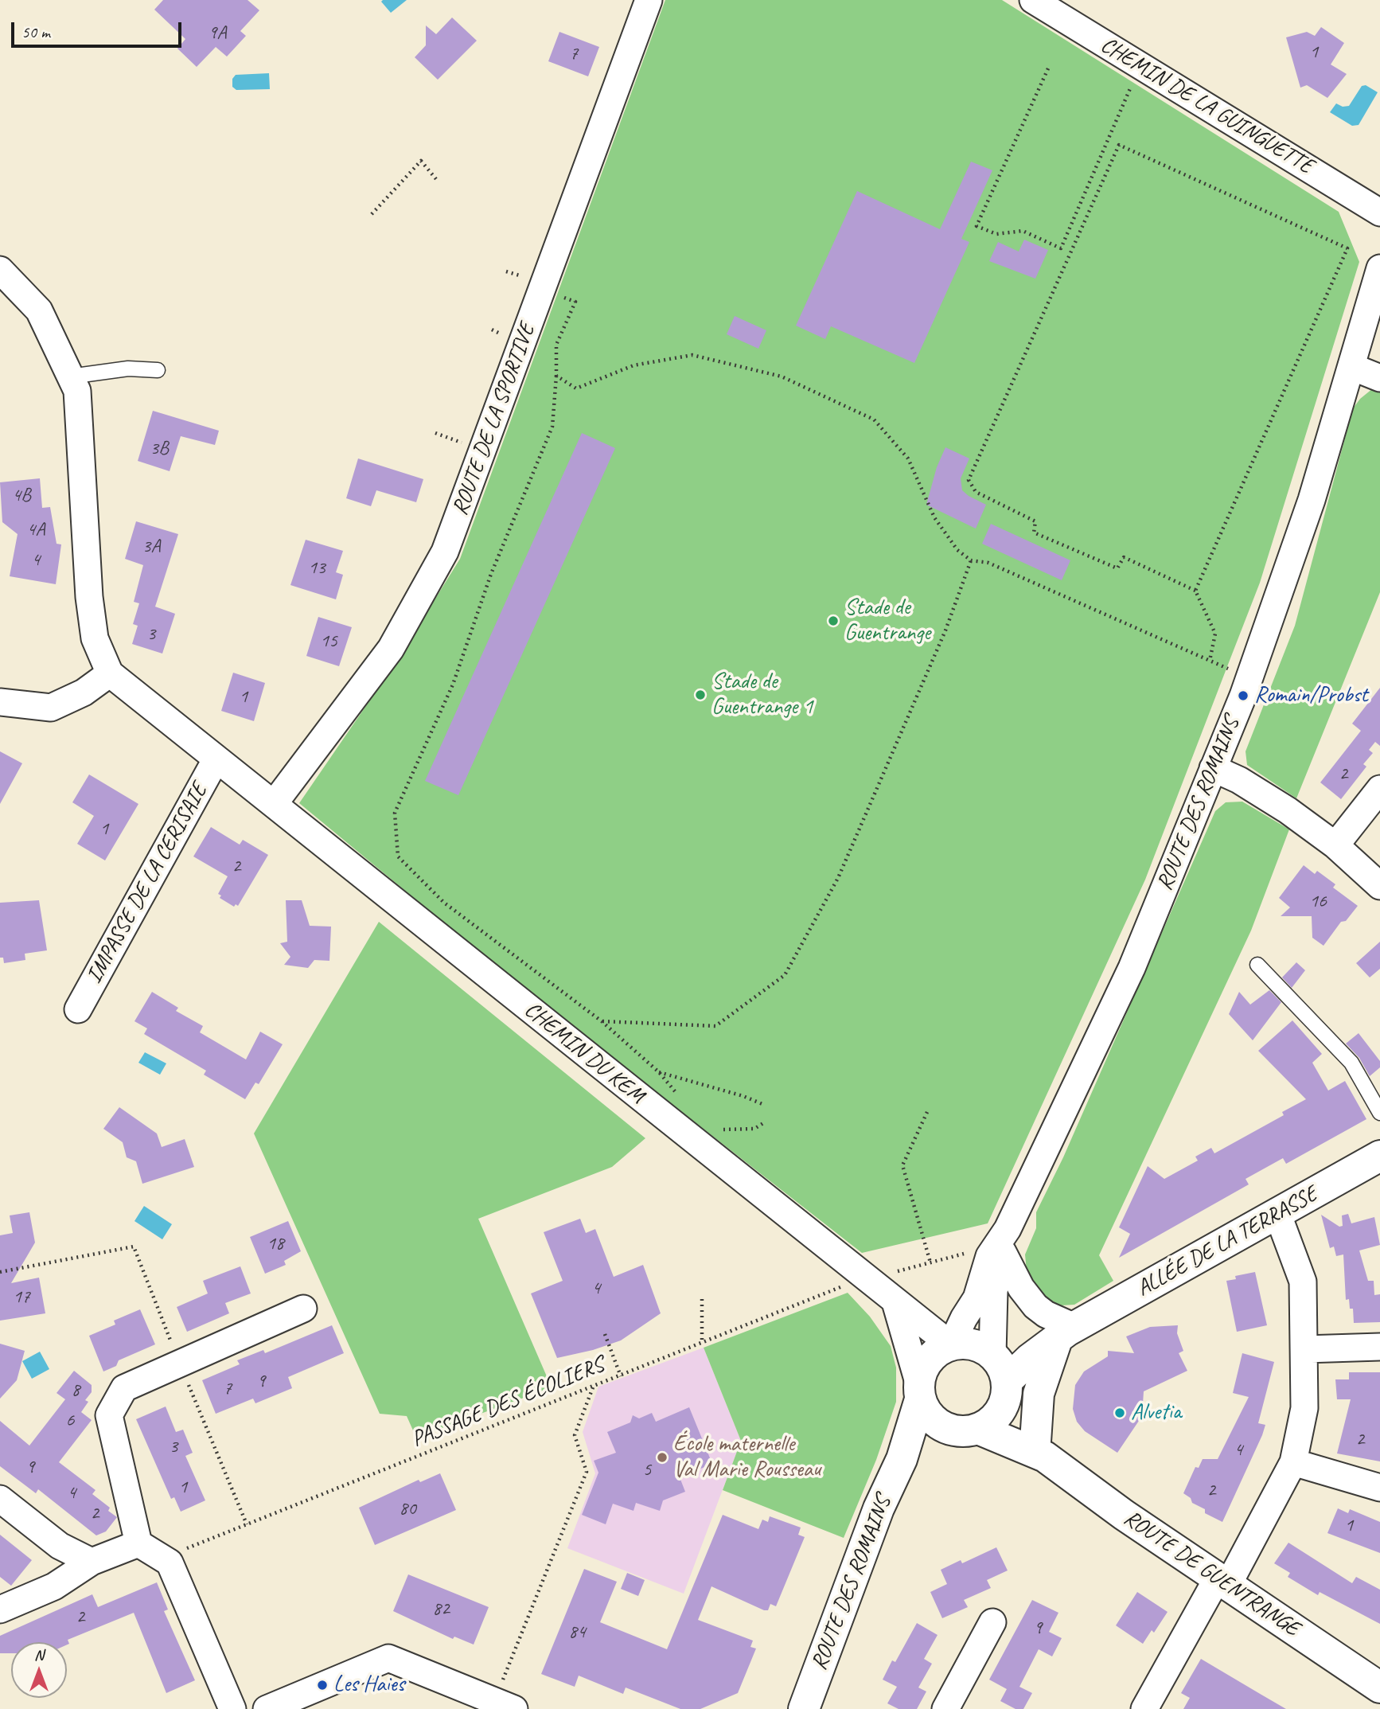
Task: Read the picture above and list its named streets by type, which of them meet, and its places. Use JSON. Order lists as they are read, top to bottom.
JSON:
{
  "streets": {
    "street": [
      "CHEMIN DE LA GUINGUETTE",
      "ROUTE DE LA SPORTIVE",
      "ROUTE DES ROMAINS",
      "IMPASSE DE LA CERISAIE",
      "CHEMIN DU KEM",
      "ALLÉE DE LA TERRASSE",
      "ROUTE DE GUENTRANGE"
    ],
    "path": ["PASSAGE DES ÉCOLIERS"]
  },
  "crossings": [
    ["ROUTE DE LA SPORTIVE", "CHEMIN DU KEM"],
    ["ROUTE DES ROMAINS", "CHEMIN DU KEM"],
    ["ROUTE DES ROMAINS", "ALLÉE DE LA TERRASSE"],
    ["ROUTE DES ROMAINS", "ROUTE DE GUENTRANGE"],
    ["IMPASSE DE LA CERISAIE", "CHEMIN DU KEM"],
    ["CHEMIN DU KEM", "ALLÉE DE LA TERRASSE"],
    ["CHEMIN DU KEM", "PASSAGE DES ÉCOLIERS"],
    ["CHEMIN DU KEM", "ROUTE DE GUENTRANGE"],
    ["ALLÉE DE LA TERRASSE", "ROUTE DE GUENTRANGE"]
  ],
  "places": [
    "Stade de Guentrange",
    "Stade de Guentrange 1",
    "Romain/Probst",
    "Alvetia",
    "École maternelle Val Marie Rousseau",
    "Les Haies"
  ],
  "house_numbers": [
    "9A",
    "1",
    "7",
    "3B",
    "4B",
    "4A",
    "3A",
    "4",
    "13",
    "3",
    "15",
    "1",
    "2",
    "1",
    "2",
    "16",
    "18",
    "4",
    "17",
    "9",
    "7",
    "8",
    "6",
    "2",
    "3",
    "4",
    "9",
    "5",
    "1",
    "2",
    "4",
    "80",
    "2",
    "1",
    "82",
    "2",
    "9",
    "84"
  ],
  "scale_bar": "50 m",
  "north": "top"
}
